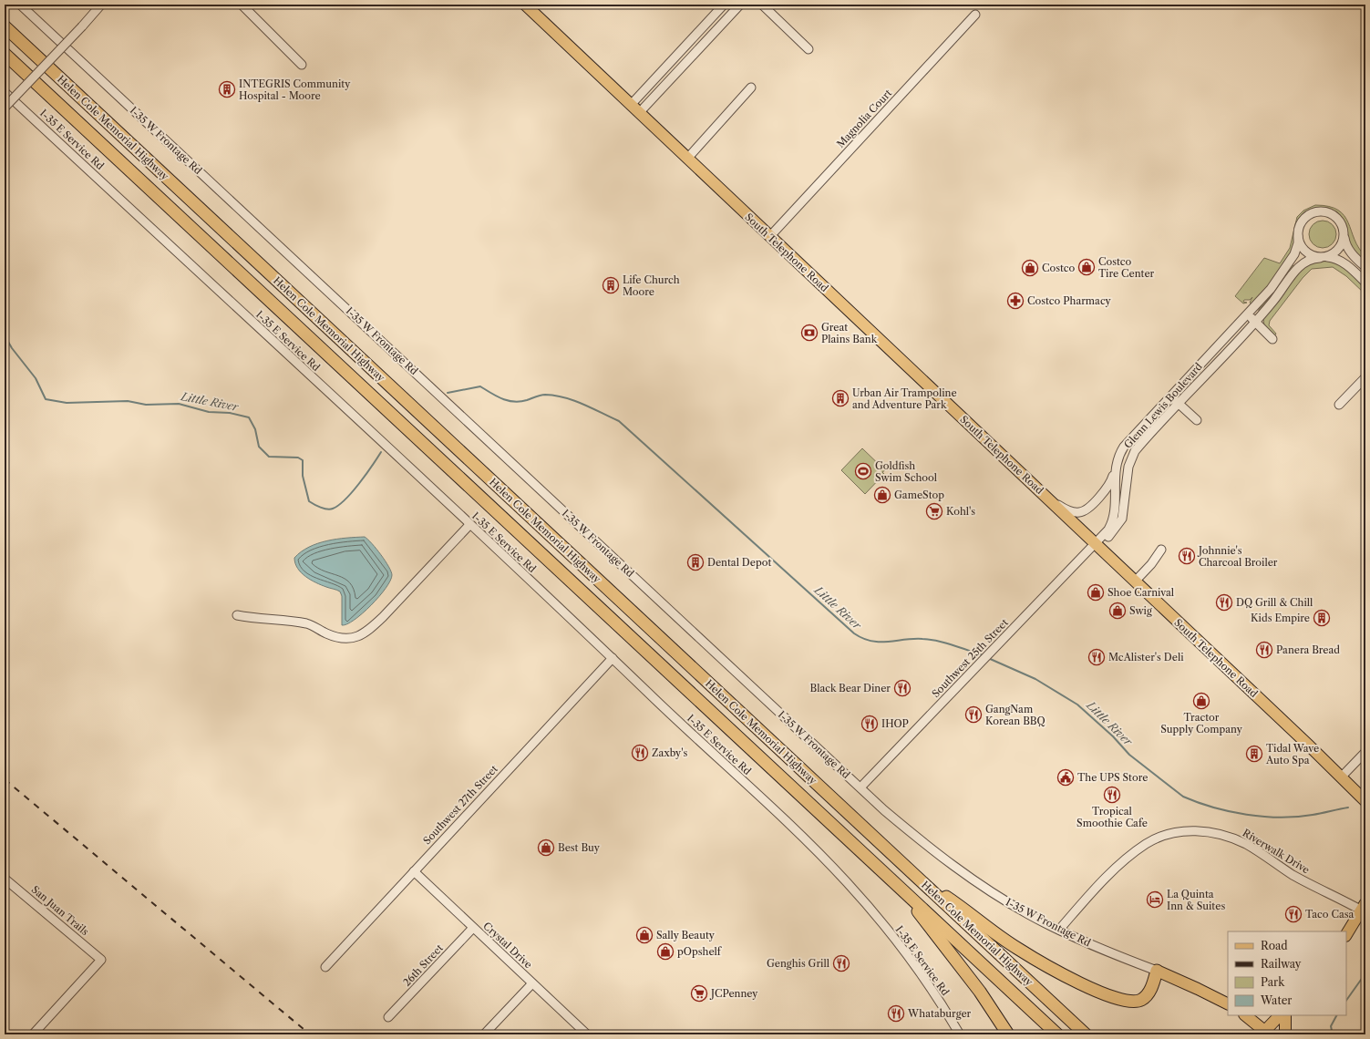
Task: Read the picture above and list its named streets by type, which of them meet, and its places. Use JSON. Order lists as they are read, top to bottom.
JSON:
{
  "streets": {
    "highway": ["Helen Cole Memorial Highway"],
    "main road": ["I-35 W Frontage Rd", "South Telephone Road"],
    "street": [
      "Magnolia Court",
      "I-35 E Service Rd",
      "Glenn Lewis Boulevard",
      "Southwest 25th Street",
      "Southwest 27th Street",
      "Riverwalk Drive",
      "San Juan Trails",
      "Crystal Drive",
      "26th Street"
    ]
  },
  "crossings": [
    ["Magnolia Court", "South Telephone Road"],
    ["I-35 E Service Rd", "Southwest 27th Street"],
    ["I-35 W Frontage Rd", "Southwest 25th Street"],
    ["I-35 W Frontage Rd", "Riverwalk Drive"],
    ["South Telephone Road", "Glenn Lewis Boulevard"],
    ["South Telephone Road", "Southwest 25th Street"],
    ["Glenn Lewis Boulevard", "Southwest 25th Street"],
    ["Southwest 27th Street", "Crystal Drive"],
    ["Crystal Drive", "26th Street"]
  ],
  "water": ["Little River"],
  "places": {
    "building": [
      "INTEGRIS Community Hospital - Moore",
      "Life Church Moore",
      "Urban Air Trampoline and Adventure Park",
      "Dental Depot",
      "Kids Empire",
      "Tidal Wave Auto Spa"
    ],
    "shop": [
      "Costco Tire Center",
      "Costco",
      "GameStop",
      "Shoe Carnival",
      "Swig",
      "Tractor Supply Company",
      "Best Buy",
      "Sally Beauty",
      "pOpshelf"
    ],
    "pharmacy": ["Costco Pharmacy"],
    "bank": ["Great Plains Bank"],
    "sports": ["Goldfish Swim School"],
    "supermarket": ["Kohl's", "JCPenney"],
    "restaurant": [
      "Johnnie's Charcoal Broiler",
      "DQ Grill & Chill",
      "Panera Bread",
      "McAlister's Deli",
      "Black Bear Diner",
      "GangNam Korean BBQ",
      "IHOP",
      "Zaxby's",
      "Tropical Smoothie Cafe",
      "Taco Casa",
      "Genghis Grill",
      "Whataburger"
    ],
    "public building": ["The UPS Store"],
    "hotel": ["La Quinta Inn & Suites"]
  },
  "legend": [
    "Road",
    "Railway",
    "Park",
    "Water"
  ]
}
